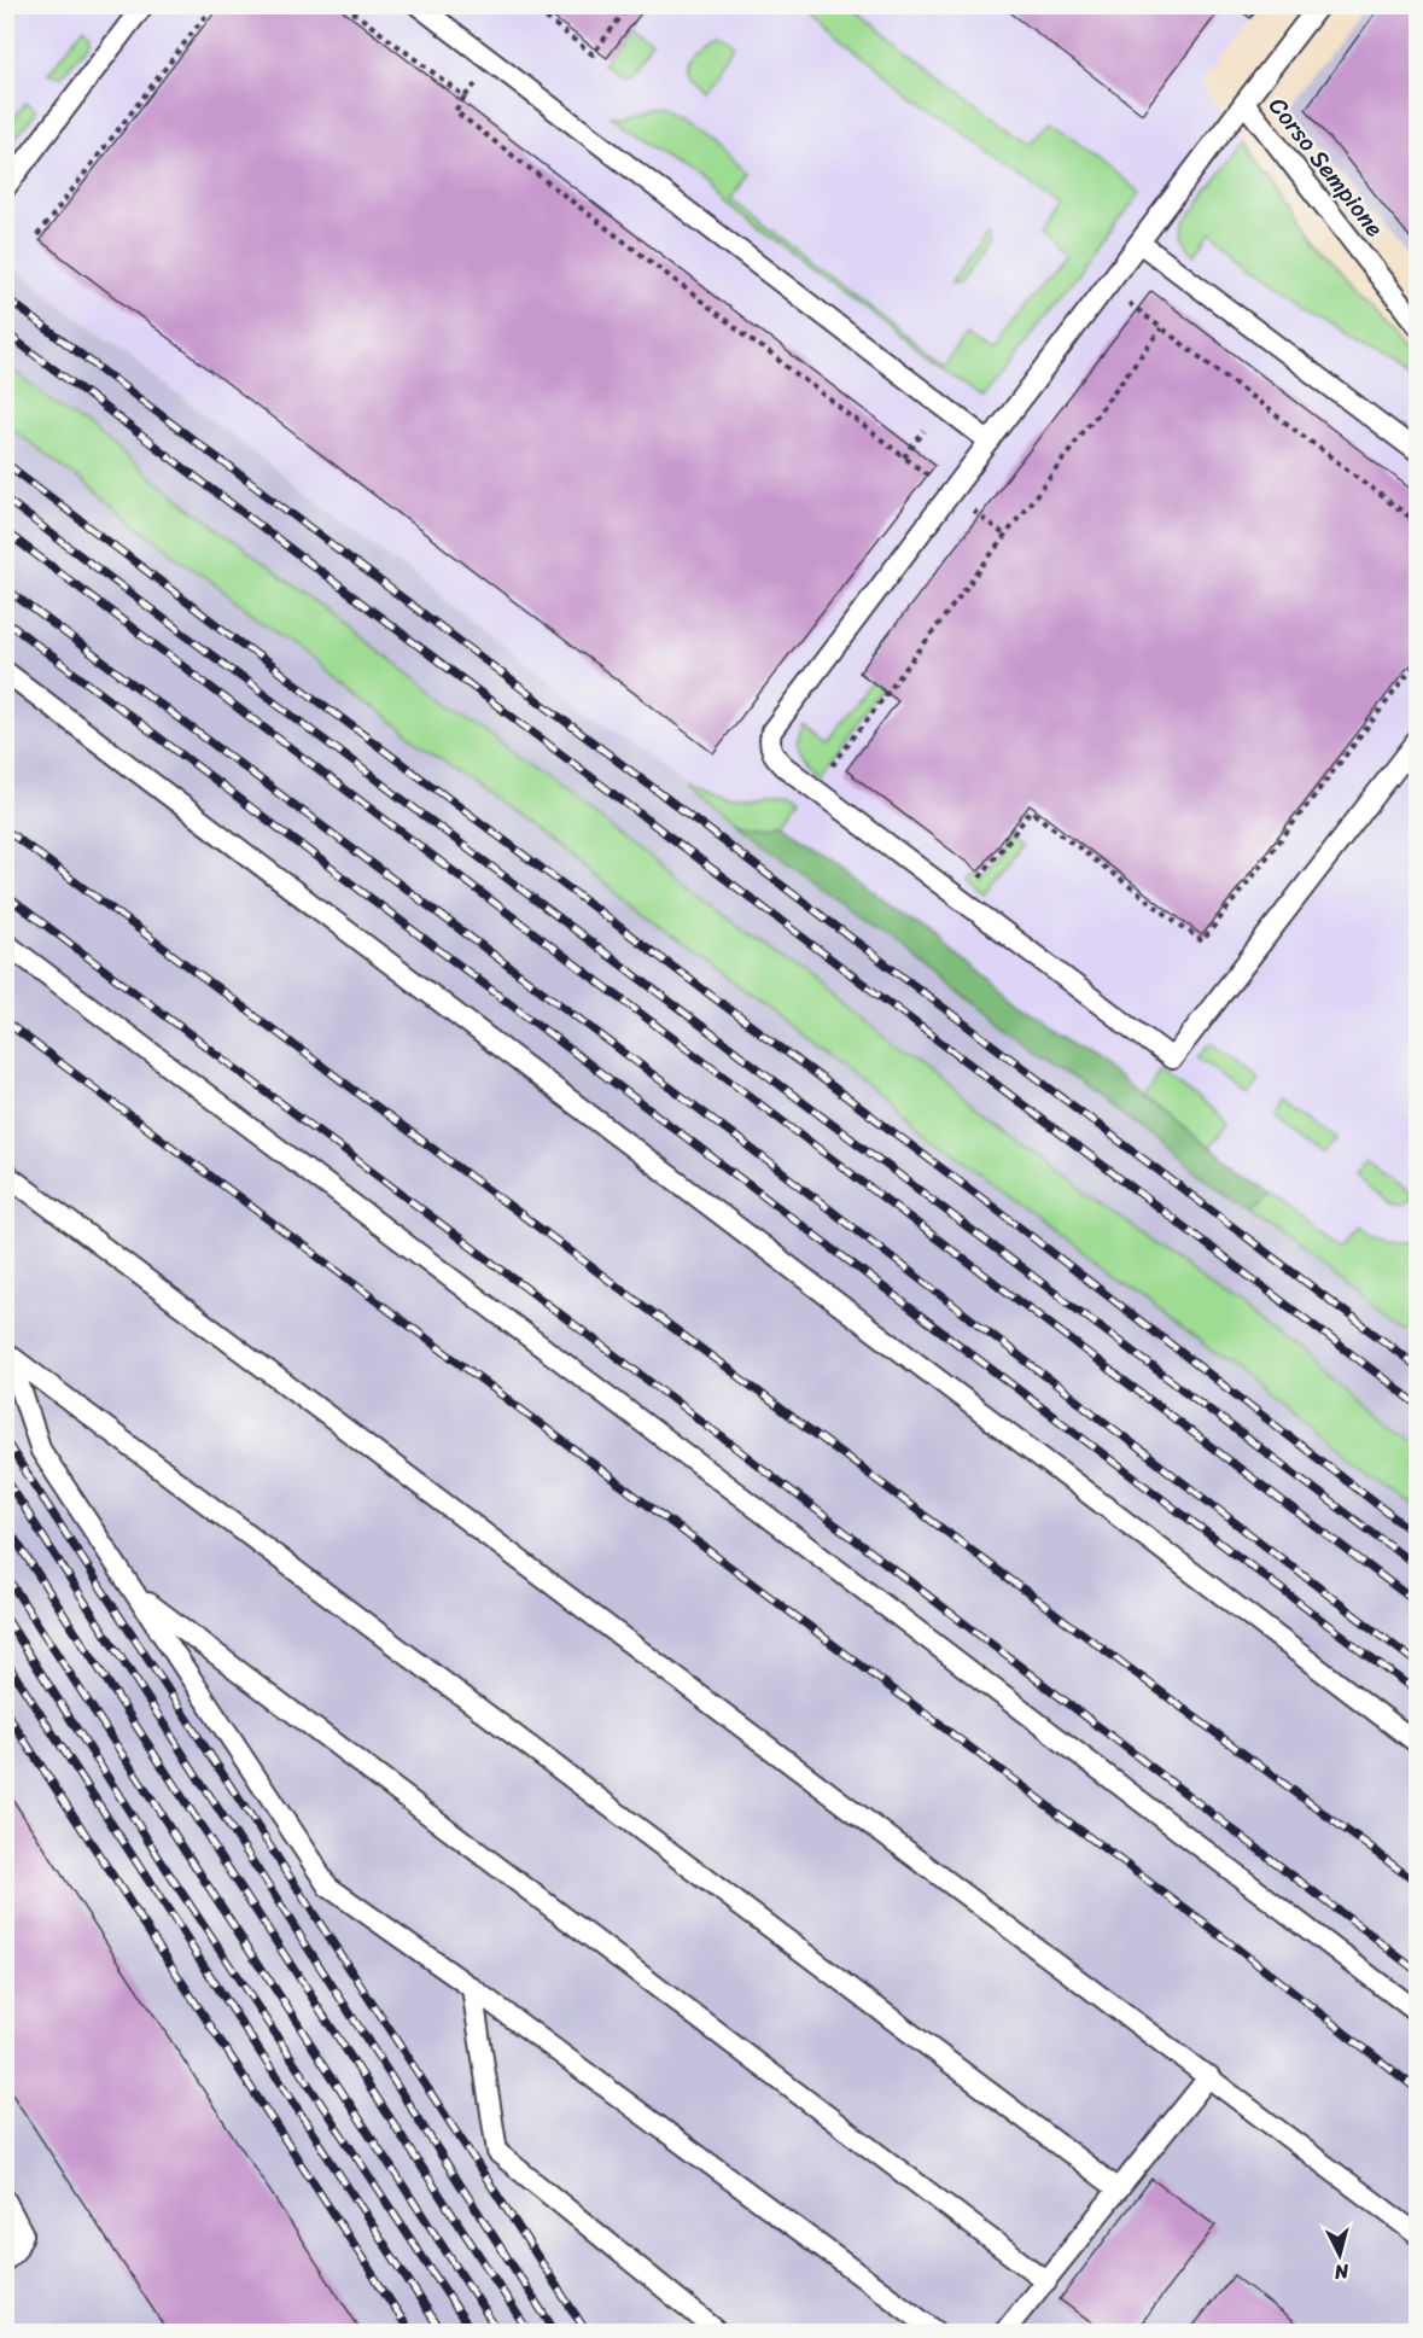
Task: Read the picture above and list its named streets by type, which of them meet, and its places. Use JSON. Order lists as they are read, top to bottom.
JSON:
{
  "streets": {
    "lane": ["Corso Sempione"]
  },
  "north": "bottom"
}
